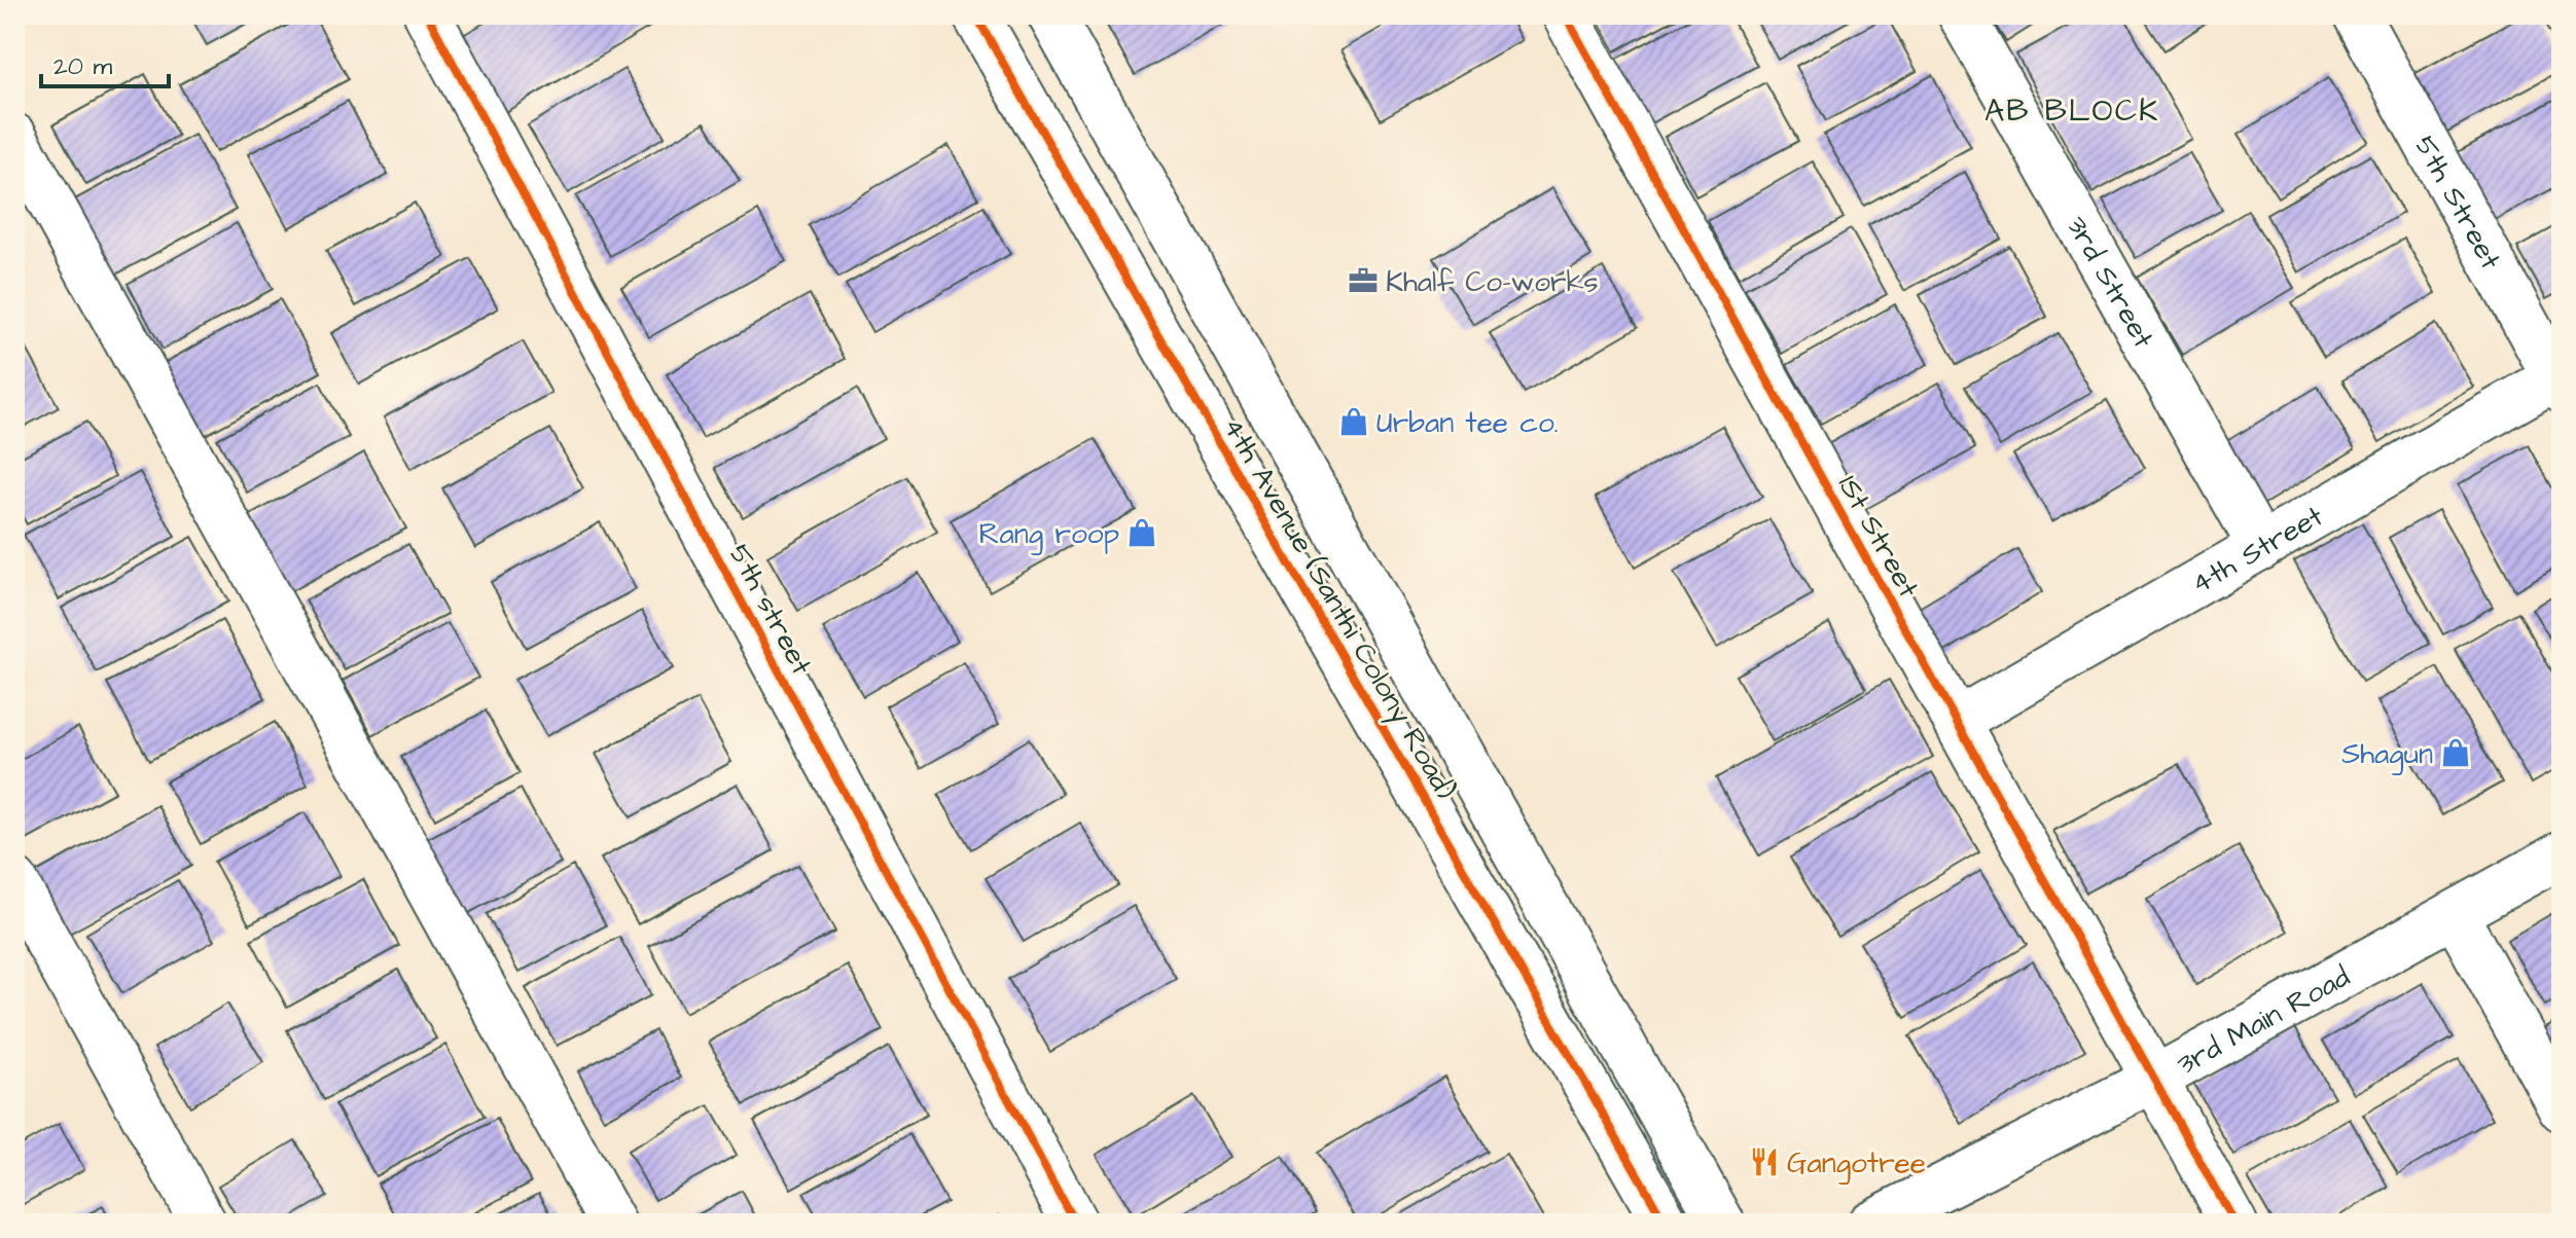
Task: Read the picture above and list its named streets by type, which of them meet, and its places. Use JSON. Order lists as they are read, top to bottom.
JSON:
{
  "streets": {
    "street": [
      "5th Street",
      "3rd Street",
      "1St Street",
      "4th Street",
      "4th Avenue (Santhi Colony Road)",
      "5th street",
      "3rd Main Road"
    ]
  },
  "crossings": [
    ["5th Street", "4th Street"],
    ["3rd Street", "4th Street"],
    ["1St Street", "4th Street"],
    ["1St Street", "3rd Main Road"]
  ],
  "districts": ["AB BLOCK"],
  "places": {
    "office": ["Khalf Co-works"],
    "shop": ["Urban tee co.", "Rang roop", "Shagun"],
    "restaurant": ["Gangotree"]
  },
  "scale_bar": "20 m"
}
